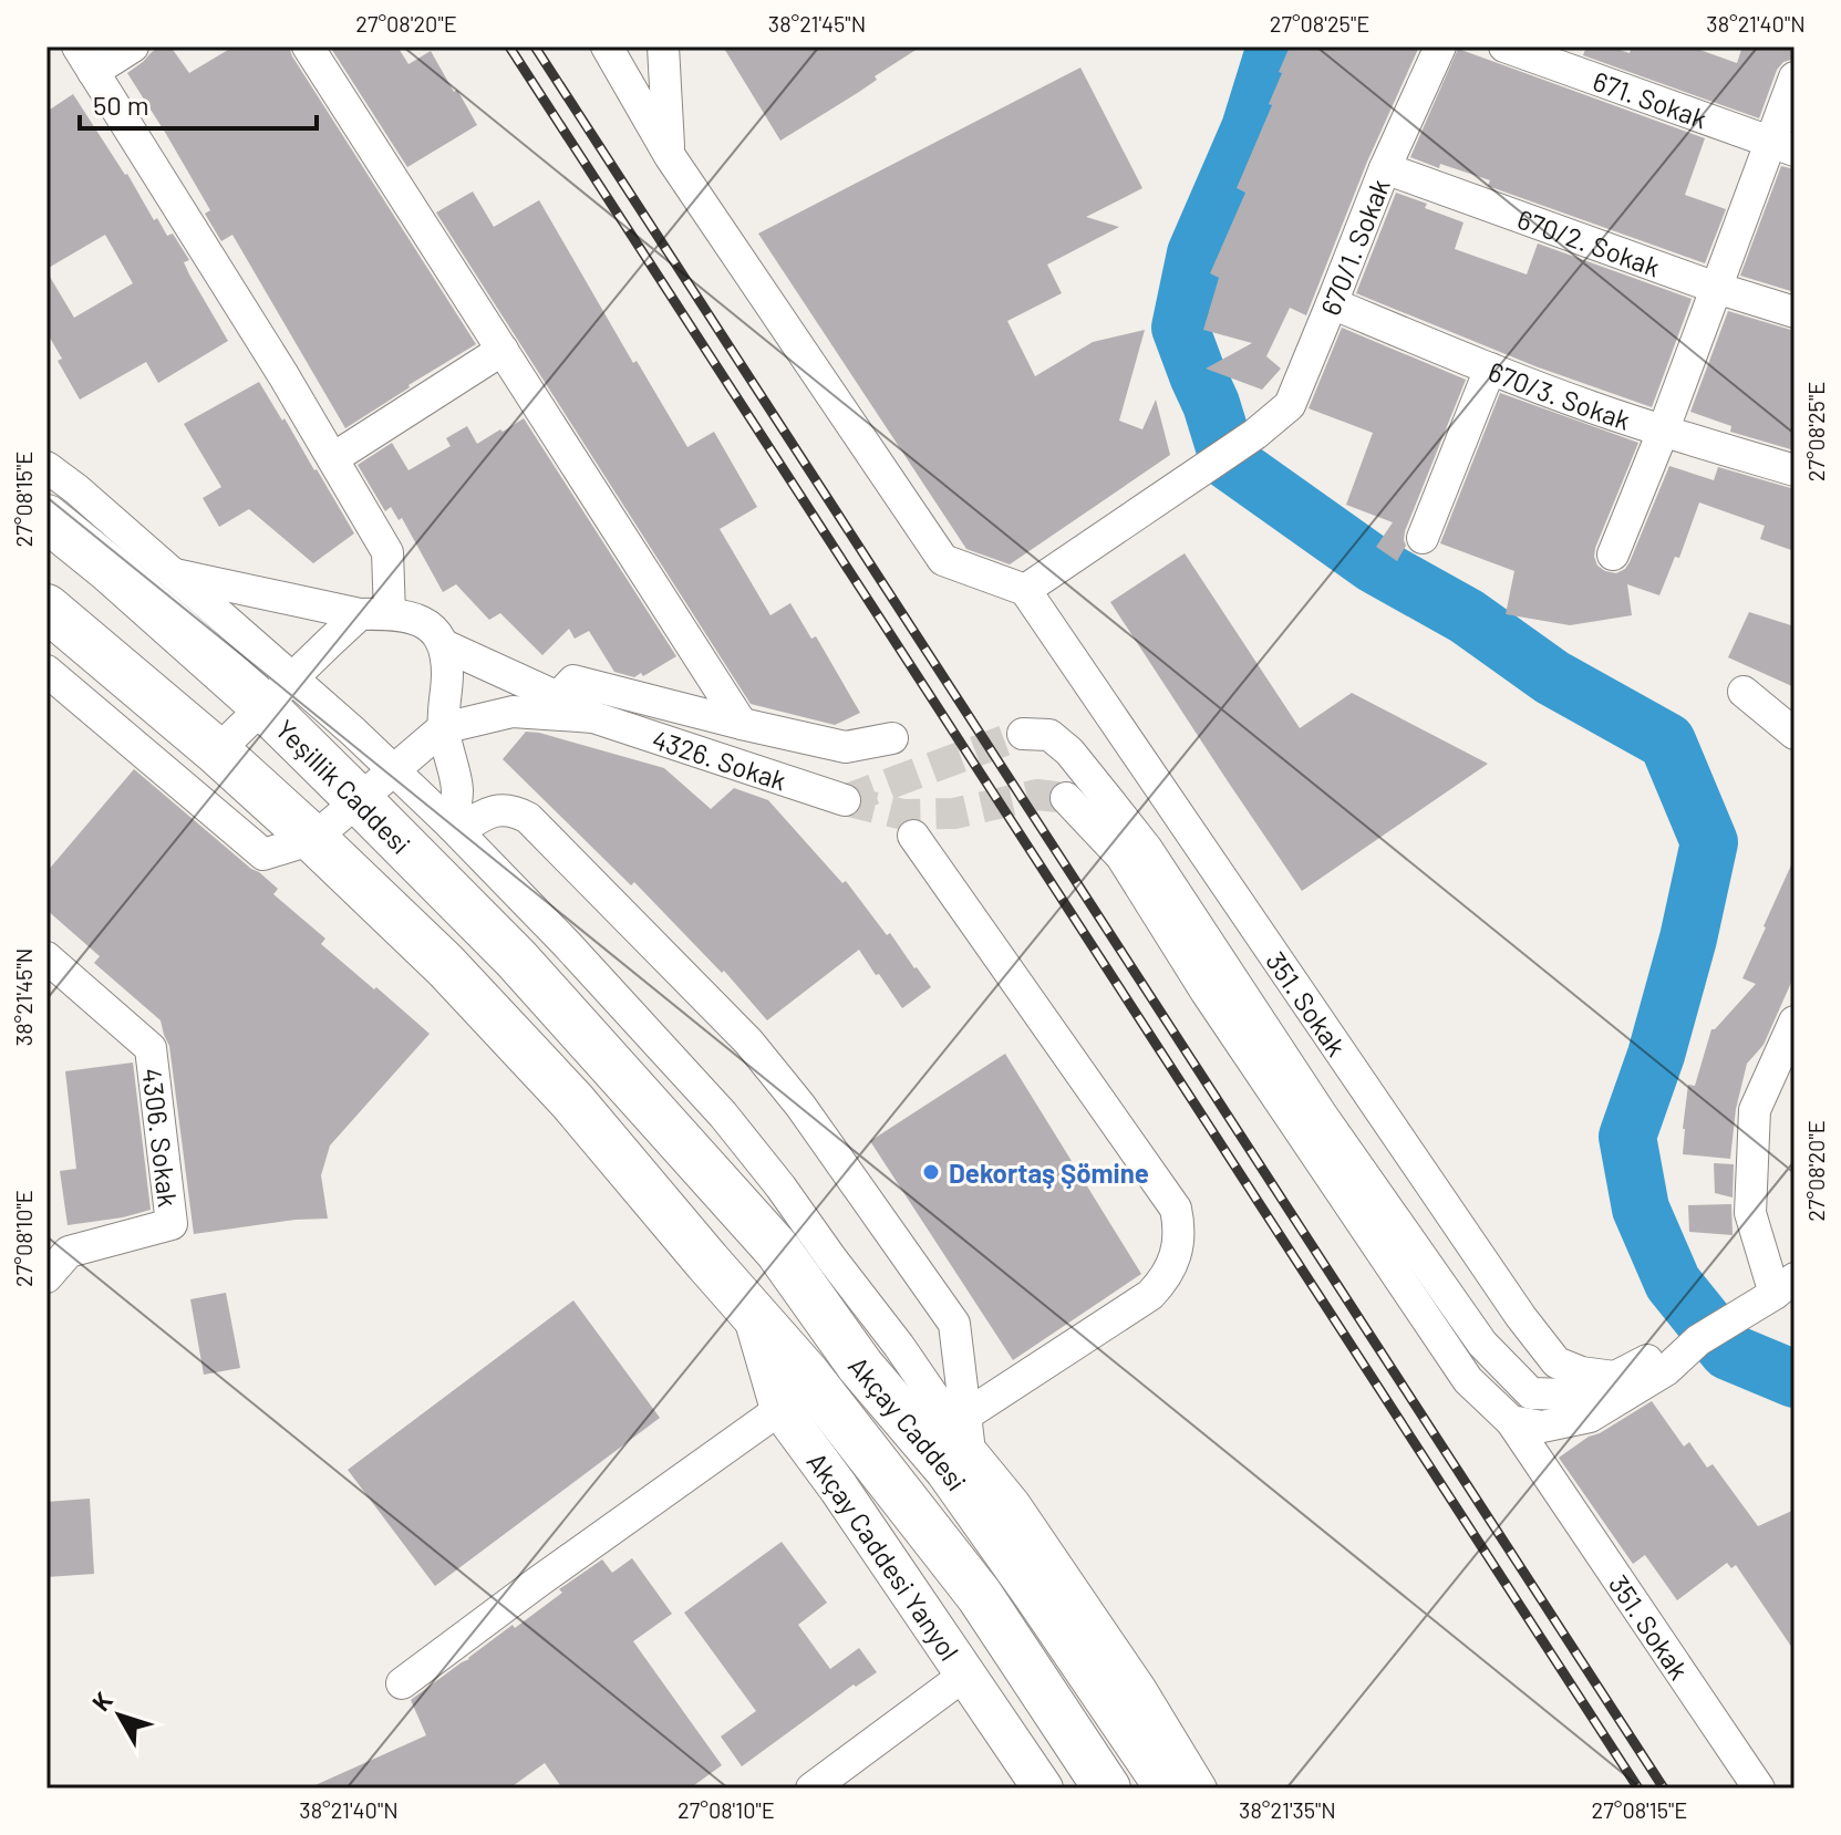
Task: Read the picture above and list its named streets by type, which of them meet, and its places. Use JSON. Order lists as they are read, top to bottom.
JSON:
{
  "streets": {
    "highway": ["Yeşillik Caddesi", "Akçay Caddesi"],
    "main road": ["Akçay Caddesi Yanyol"],
    "street": [
      "671. Sokak",
      "670/2. Sokak",
      "670/1. Sokak",
      "670/3. Sokak",
      "4326. Sokak",
      "351. Sokak",
      "4306. Sokak"
    ]
  },
  "crossings": [
    ["670/2. Sokak", "670/1. Sokak"],
    ["670/1. Sokak", "670/3. Sokak"],
    ["670/1. Sokak", "351. Sokak"],
    ["Yeşillik Caddesi", "Akçay Caddesi"],
    ["Akçay Caddesi", "Akçay Caddesi Yanyol"]
  ],
  "places": ["Dekortaş Şömine"],
  "scale_bar": "50 m",
  "north": "top left",
  "coordinates": [
    "27°08'20\"E",
    "38°21'45\"N",
    "27°08'25\"E",
    "38°21'40\"N",
    "27°08'15\"E",
    "27°08'10\"E",
    "38°21'35\"N"
  ]
}
